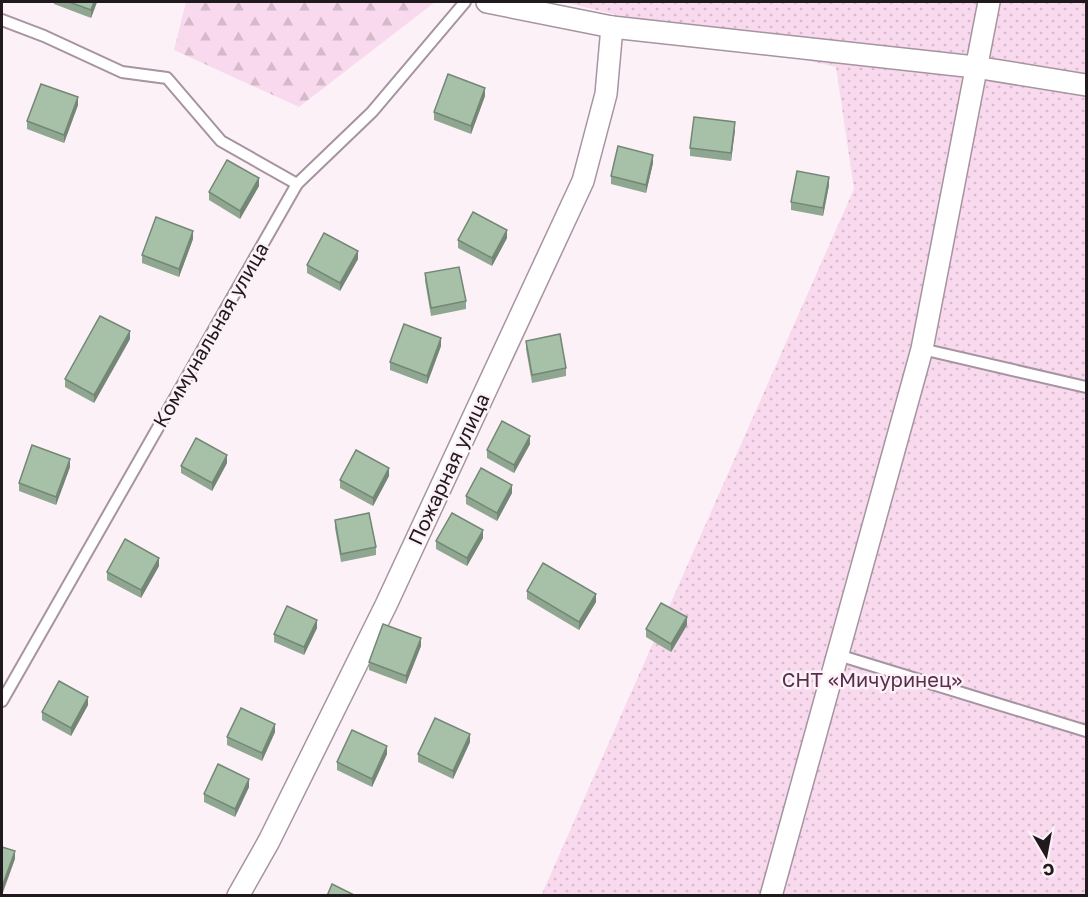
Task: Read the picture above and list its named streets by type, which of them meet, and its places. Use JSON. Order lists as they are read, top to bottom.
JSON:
{
  "streets": {
    "street": ["Пожарная улица"],
    "lane": ["Коммунальная улица"]
  },
  "parks": ["СНТ «Мичуринец»"],
  "north": "bottom"
}
